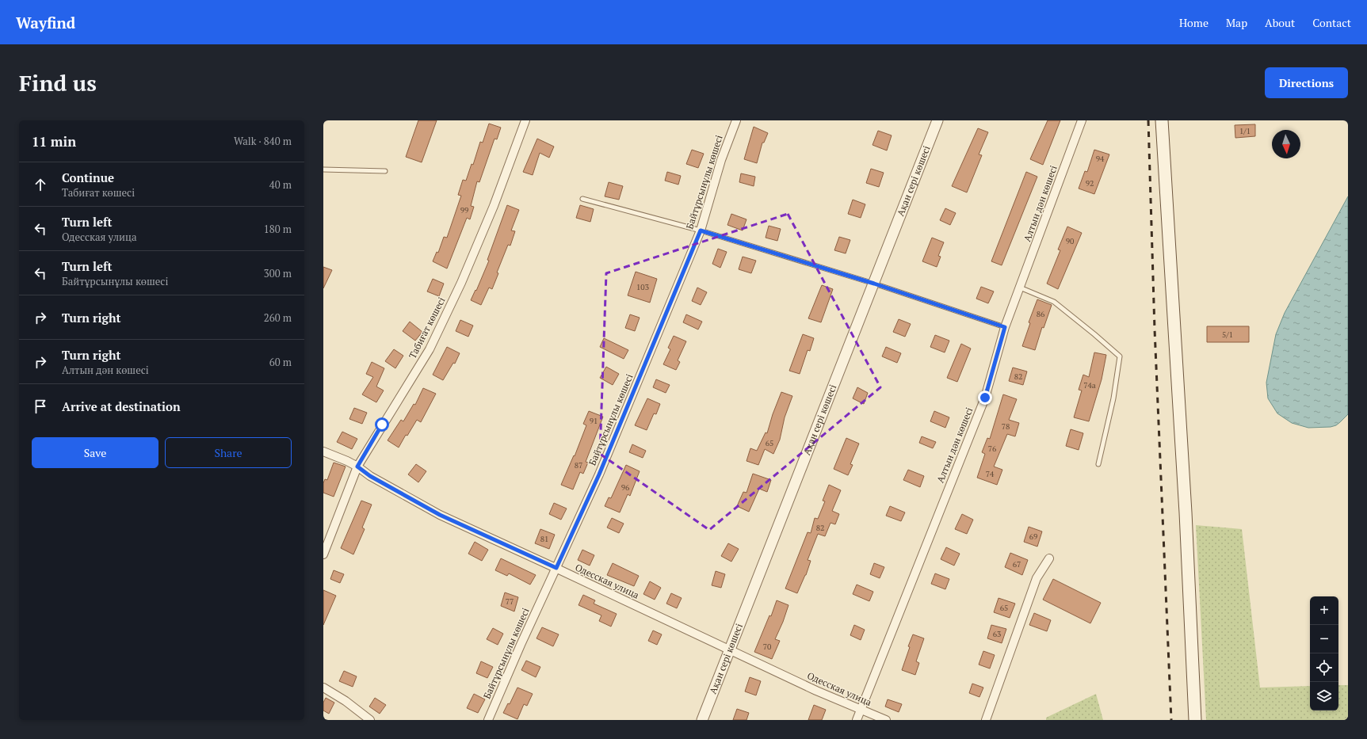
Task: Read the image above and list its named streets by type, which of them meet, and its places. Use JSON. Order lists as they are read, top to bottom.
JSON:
{
  "streets": {
    "street": [
      "Ақан сері көшесі",
      "Байтұрсынұлы көшесі",
      "Алтын дән көшесі",
      "Табиғат көшесі",
      "Одесская улица"
    ]
  },
  "crossings": [
    ["Ақан сері көшесі", "Одесская улица"],
    ["Байтұрсынұлы көшесі", "Одесская улица"],
    ["Алтын дән көшесі", "Одесская улица"],
    ["Табиғат көшесі", "Одесская улица"]
  ],
  "house_numbers": [
    "1/1",
    "94",
    "92",
    "99",
    "90",
    "103",
    "86",
    "5/1",
    "82",
    "74а",
    "91",
    "78",
    "65",
    "76",
    "87",
    "74",
    "96",
    "82",
    "69",
    "81",
    "67",
    "77",
    "65",
    "63",
    "70"
  ],
  "north": "bottom",
  "page": {
    "header": "Wayfind",
    "nav": [
      "Home",
      "Map",
      "About",
      "Contact"
    ],
    "buttons": [
      "Directions",
      ["Save", "Share"]
    ],
    "title": "Find us",
    "heading": ["11 min", "Walk · 840 m"],
    "list": [
      ["Continue", "Табиғат көшесі", "40 m"],
      ["Turn left", "Одесская улица", "180 m"],
      ["Turn left", "Байтұрсынұлы көшесі", "300 m"],
      ["Turn right", "260 m"],
      ["Turn right", "Алтын дән көшесі", "60 m"],
      "Arrive at destination"
    ],
    "map_buttons": ["+", "−"]
  }
}
